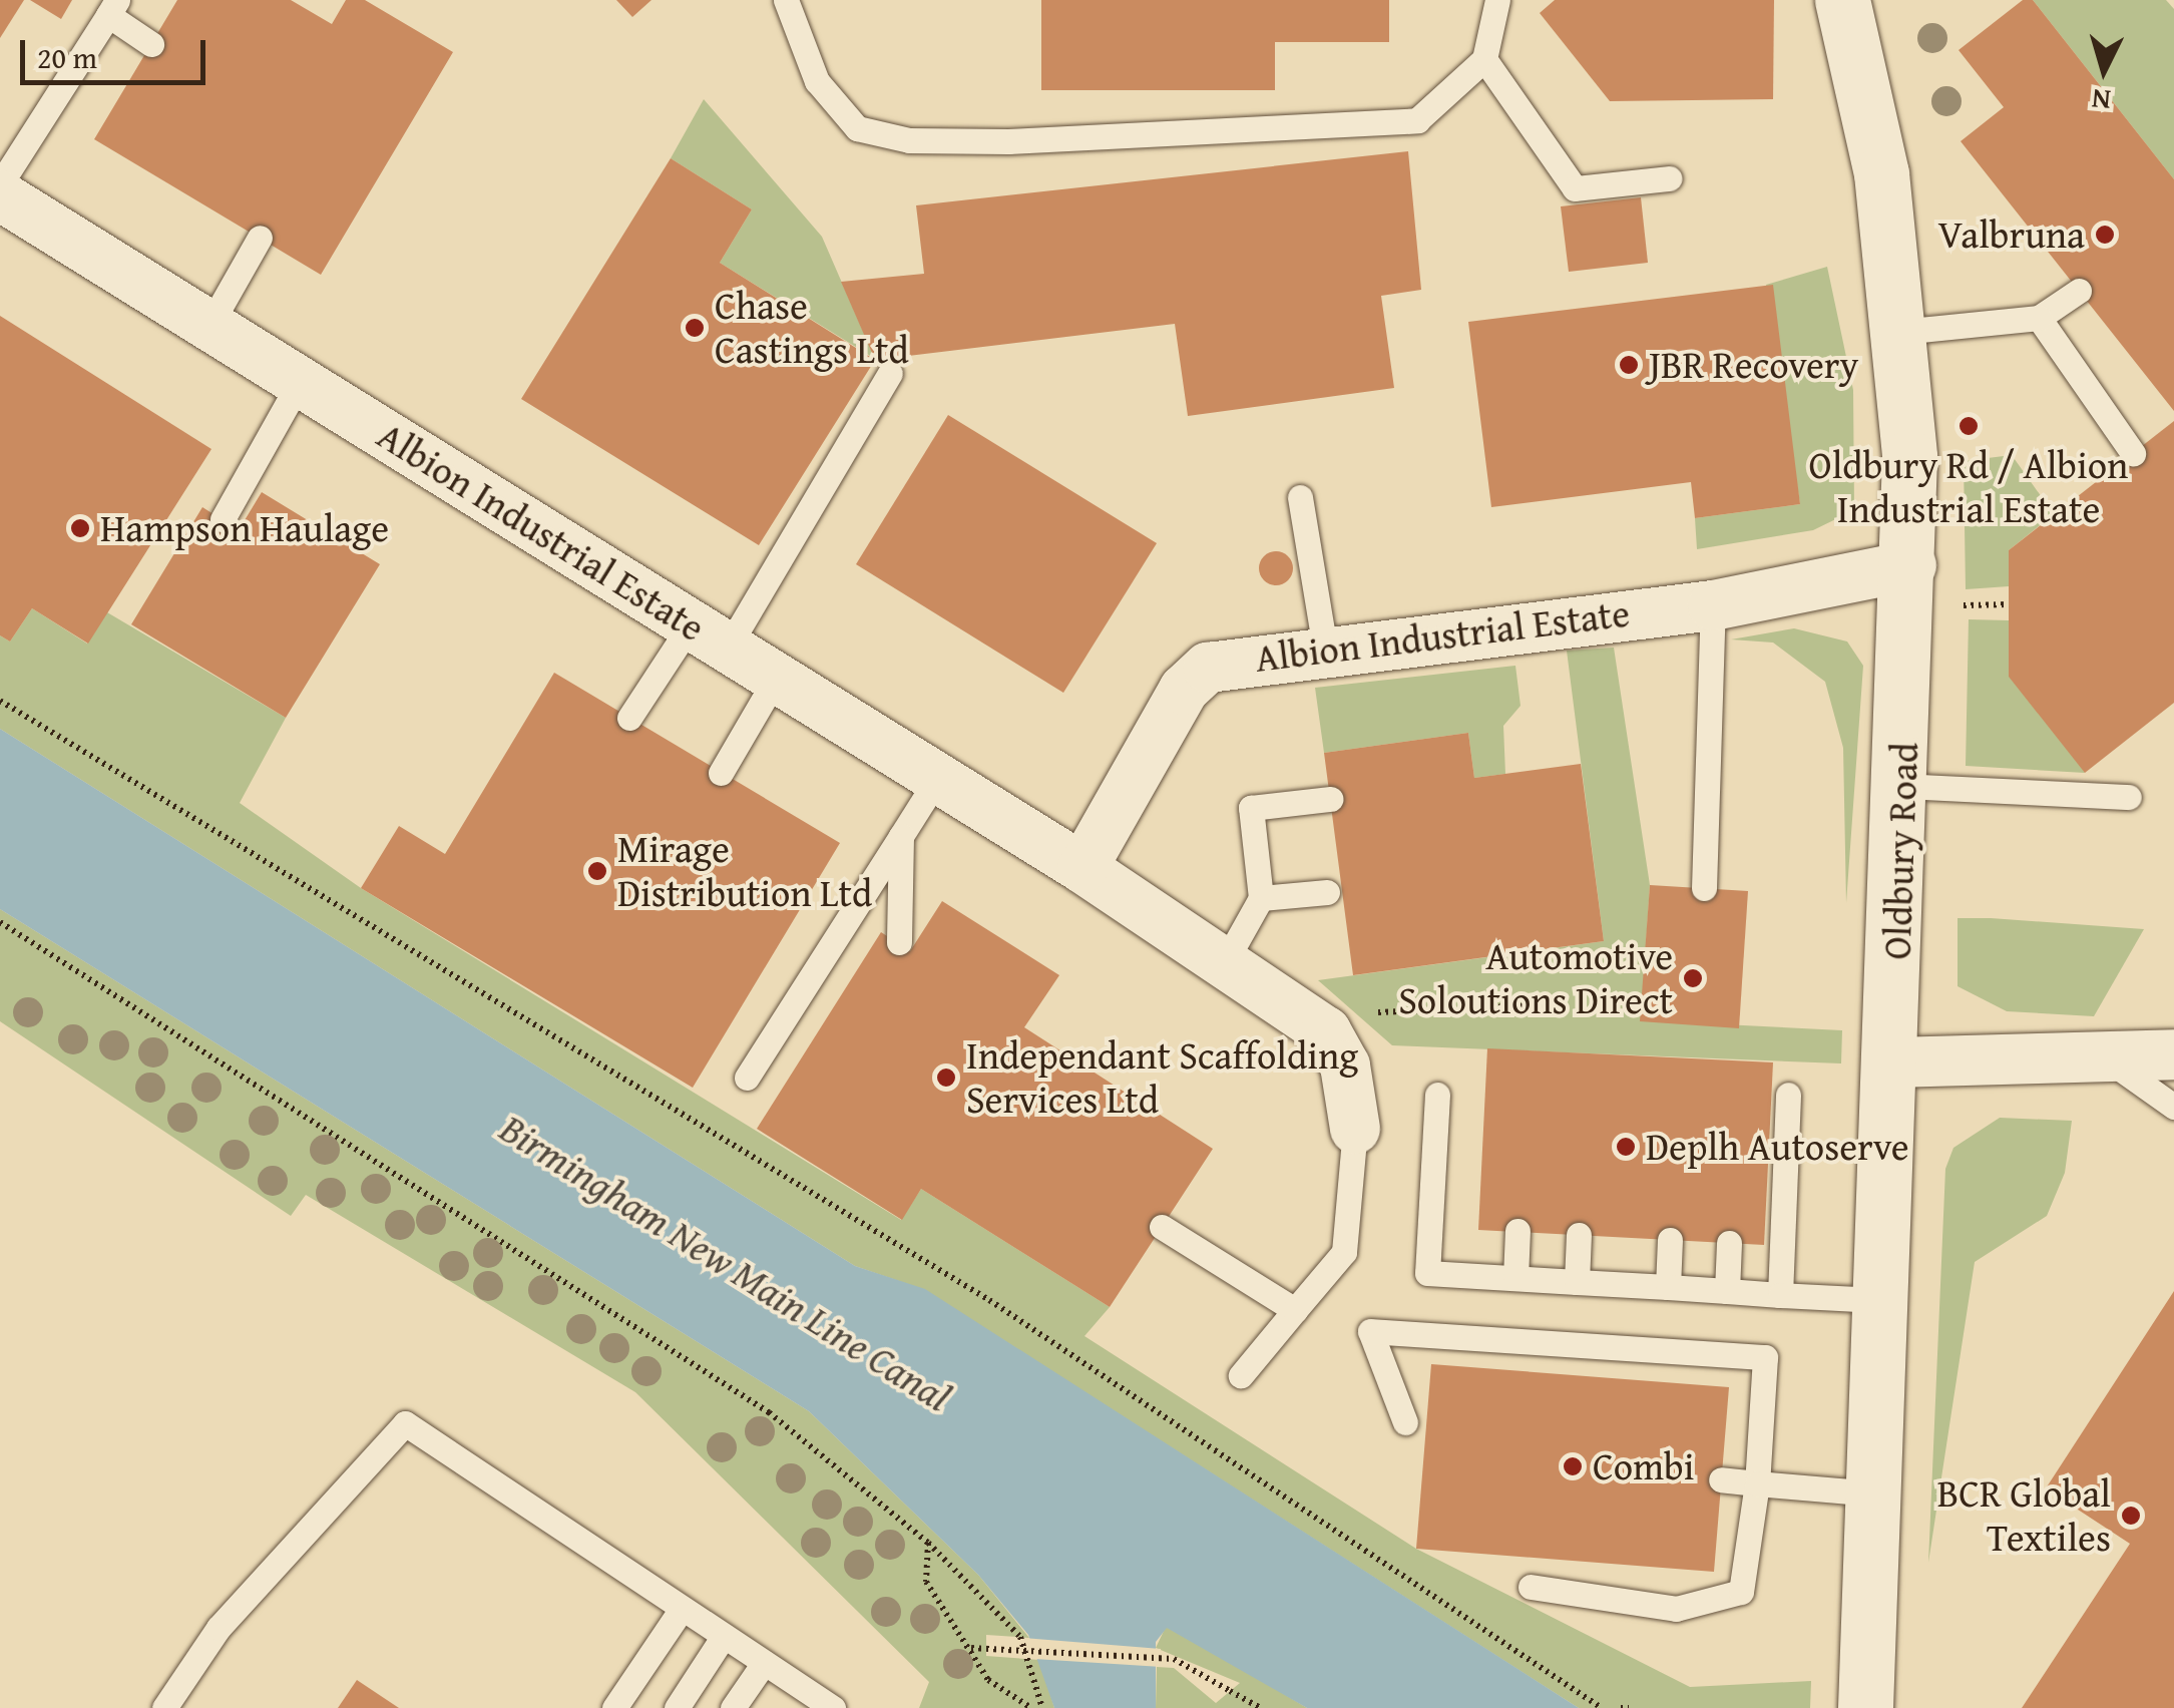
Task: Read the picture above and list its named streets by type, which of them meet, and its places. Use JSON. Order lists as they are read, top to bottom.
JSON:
{
  "streets": {
    "main road": ["Oldbury Road"],
    "street": ["Albion Industrial Estate"]
  },
  "crossings": [
    ["Albion Industrial Estate", "Oldbury Road"]
  ],
  "water": ["Birmingham New Main Line Canal"],
  "places": [
    "Valbruna",
    "Chase Castings Ltd",
    "JBR Recovery",
    "Oldbury Rd / Albion Industrial Estate",
    "Hampson Haulage",
    "Mirage Distribution Ltd",
    "Automotive Soloutions Direct",
    "Independant Scaffolding Services Ltd",
    "Deplh Autoserve",
    "Combi",
    "BCR Global Textiles"
  ],
  "scale_bar": "20 m",
  "north": "bottom"
}
